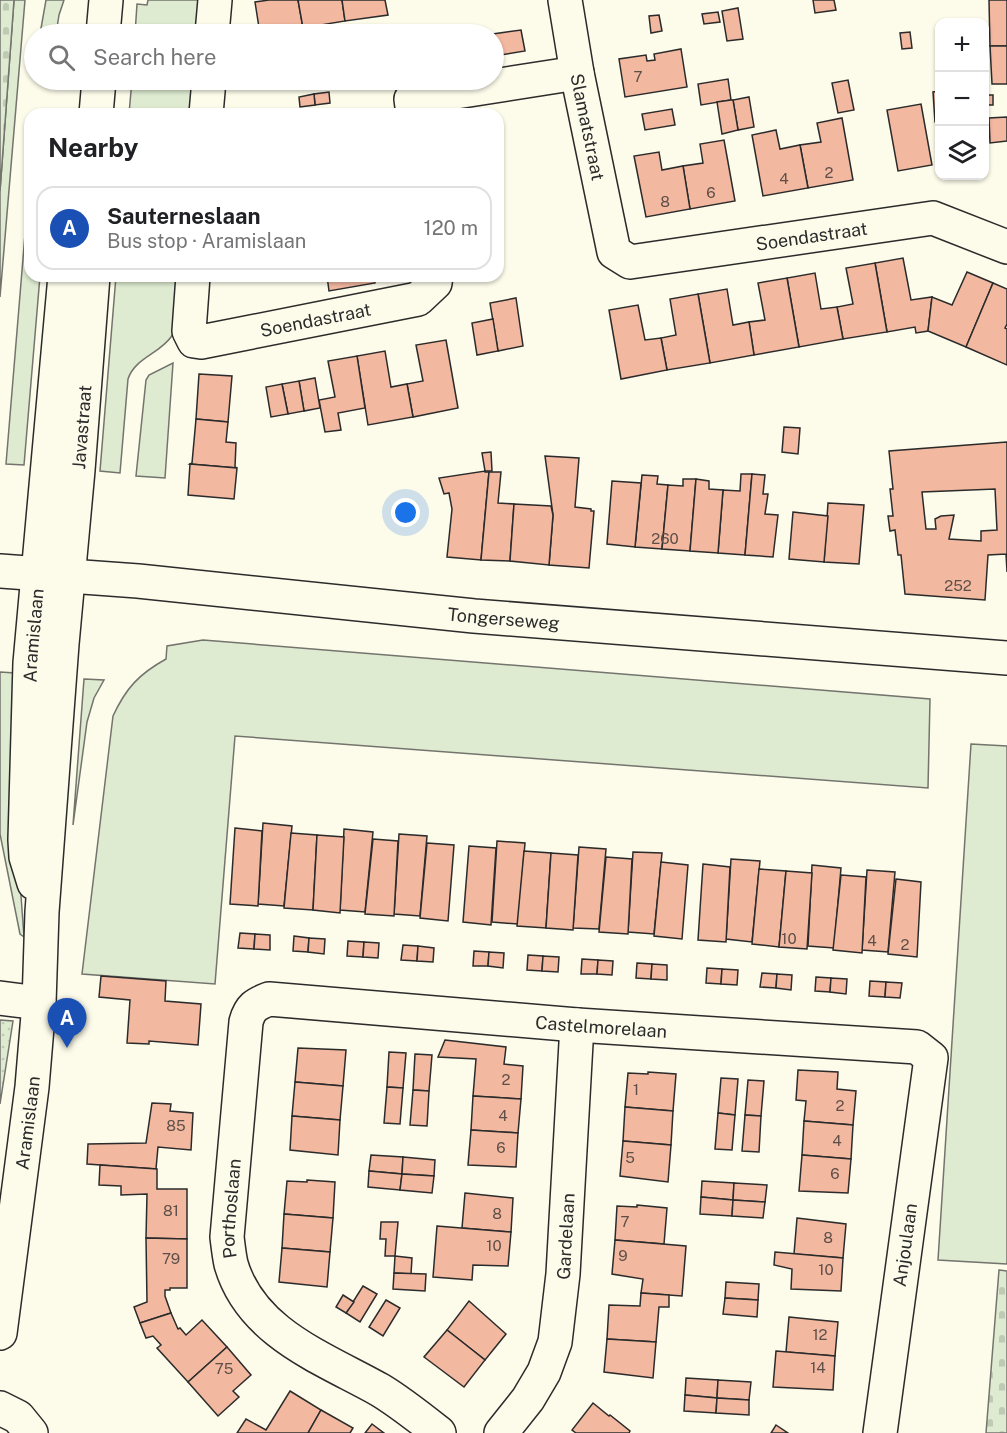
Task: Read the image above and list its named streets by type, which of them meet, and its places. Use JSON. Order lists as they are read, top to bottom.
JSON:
{
  "streets": {
    "street": [
      "Slamatstraat",
      "Soendastraat",
      "Javastraat",
      "Tongerseweg",
      "Aramislaan",
      "Castelmorelaan",
      "Porthoslaan",
      "Gardelaan",
      "Anjoulaan"
    ]
  },
  "crossings": [
    ["Slamatstraat", "Soendastraat"],
    ["Javastraat", "Tongerseweg"],
    ["Javastraat", "Aramislaan"],
    ["Tongerseweg", "Aramislaan"],
    ["Castelmorelaan", "Porthoslaan"],
    ["Castelmorelaan", "Gardelaan"],
    ["Castelmorelaan", "Anjoulaan"]
  ],
  "house_numbers": [
    "7",
    "2",
    "4",
    "6",
    "8",
    "260",
    "252",
    "10",
    "4",
    "2",
    "2",
    "1",
    "2",
    "4",
    "85",
    "4",
    "6",
    "5",
    "6",
    "81",
    "8",
    "7",
    "8",
    "10",
    "9",
    "79",
    "10",
    "12",
    "14",
    "75"
  ],
  "page": {
    "map_buttons": ["+", "−"],
    "search": "Search here",
    "heading": "Nearby",
    "list": [
      {
        "mark": "A",
        "name": "Sauterneslaan",
        "note": "Bus stop · Aramislaan",
        "value": "120 m"
      }
    ],
    "pins": "A"
  }
}
